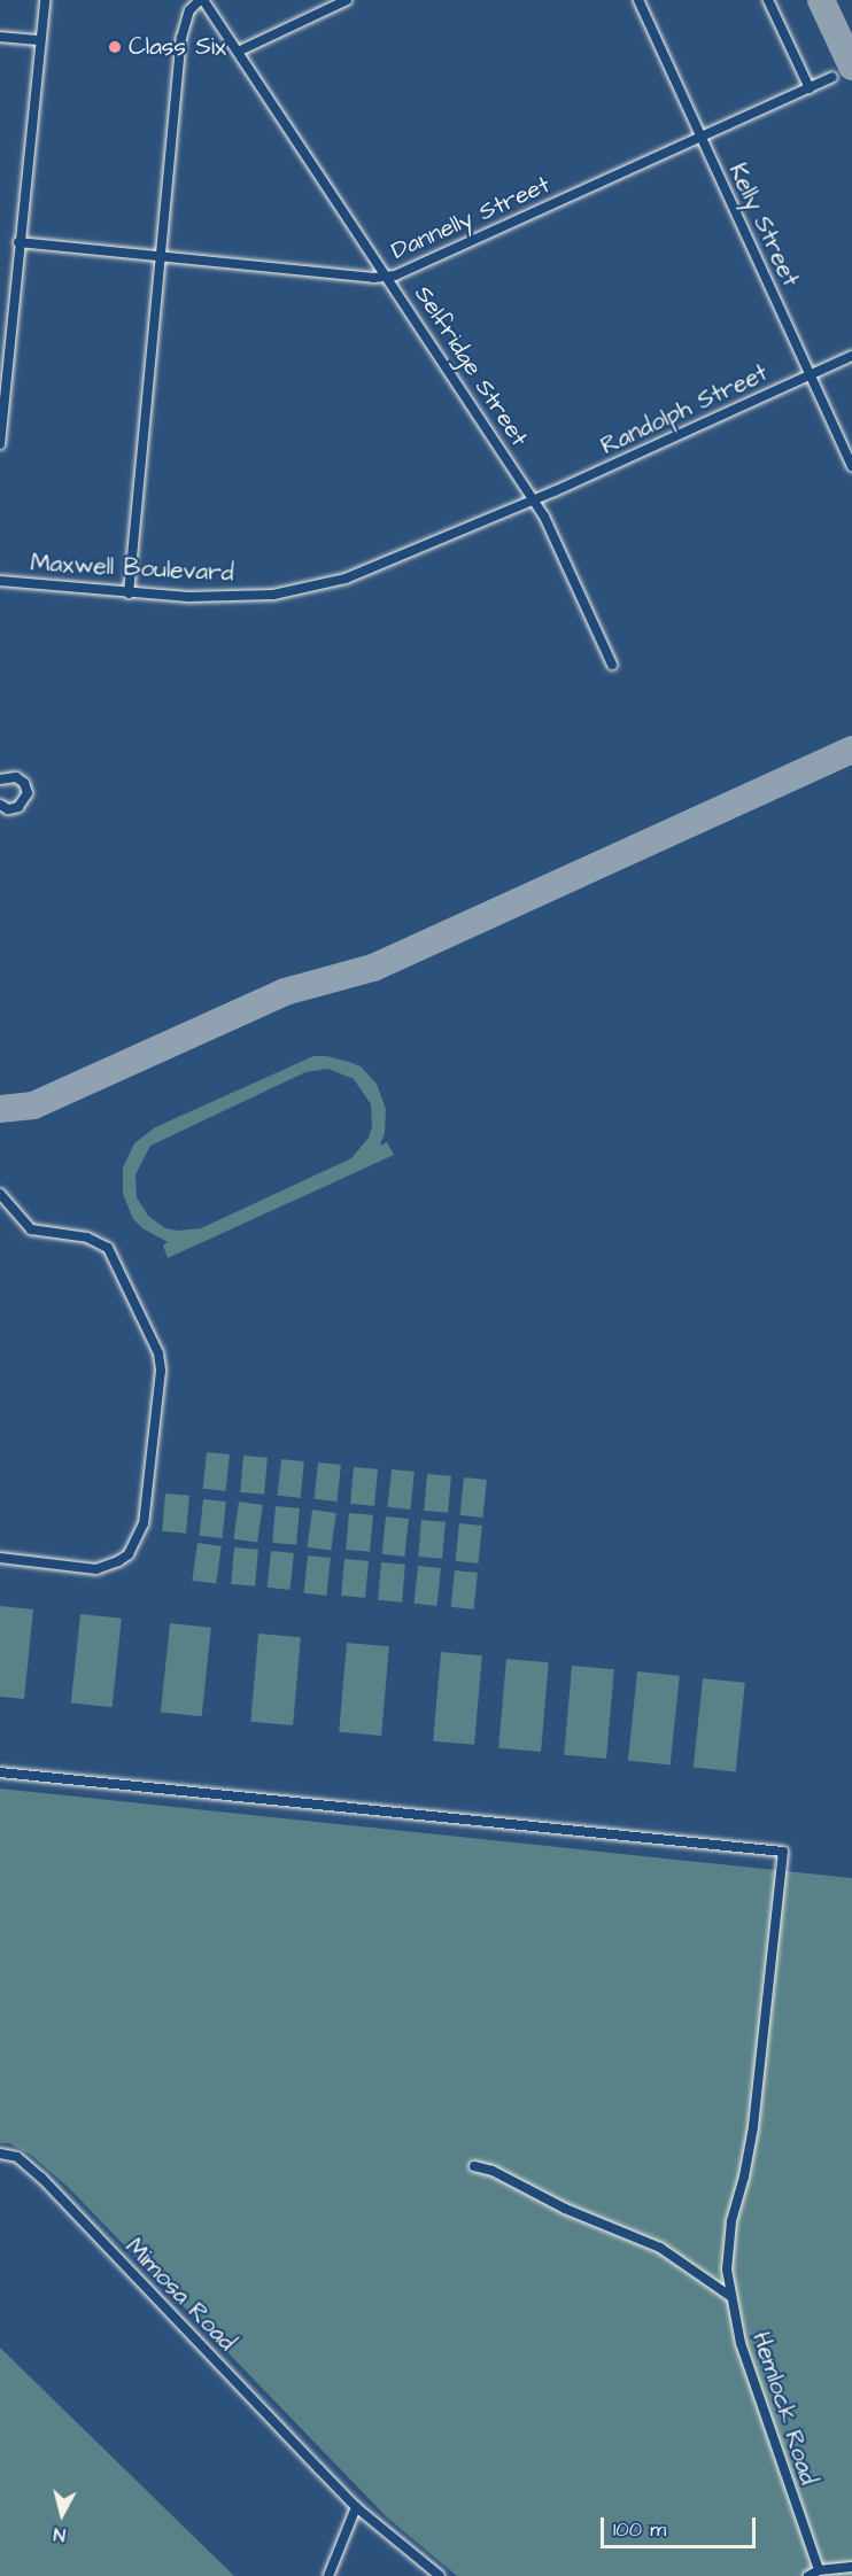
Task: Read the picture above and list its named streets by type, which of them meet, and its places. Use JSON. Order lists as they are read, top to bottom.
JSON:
{
  "streets": {
    "street": [
      "Dannelly Street",
      "Kelly Street",
      "Selfridge Street",
      "Randolph Street",
      "Maxwell Boulevard",
      "Mimosa Road",
      "Hemlock Road"
    ]
  },
  "crossings": [
    ["Dannelly Street", "Kelly Street"],
    ["Dannelly Street", "Selfridge Street"],
    ["Kelly Street", "Randolph Street"],
    ["Selfridge Street", "Randolph Street"],
    ["Selfridge Street", "Maxwell Boulevard"],
    ["Randolph Street", "Maxwell Boulevard"]
  ],
  "places": ["Class Six"],
  "scale_bar": "100 m",
  "north": "bottom"
}
